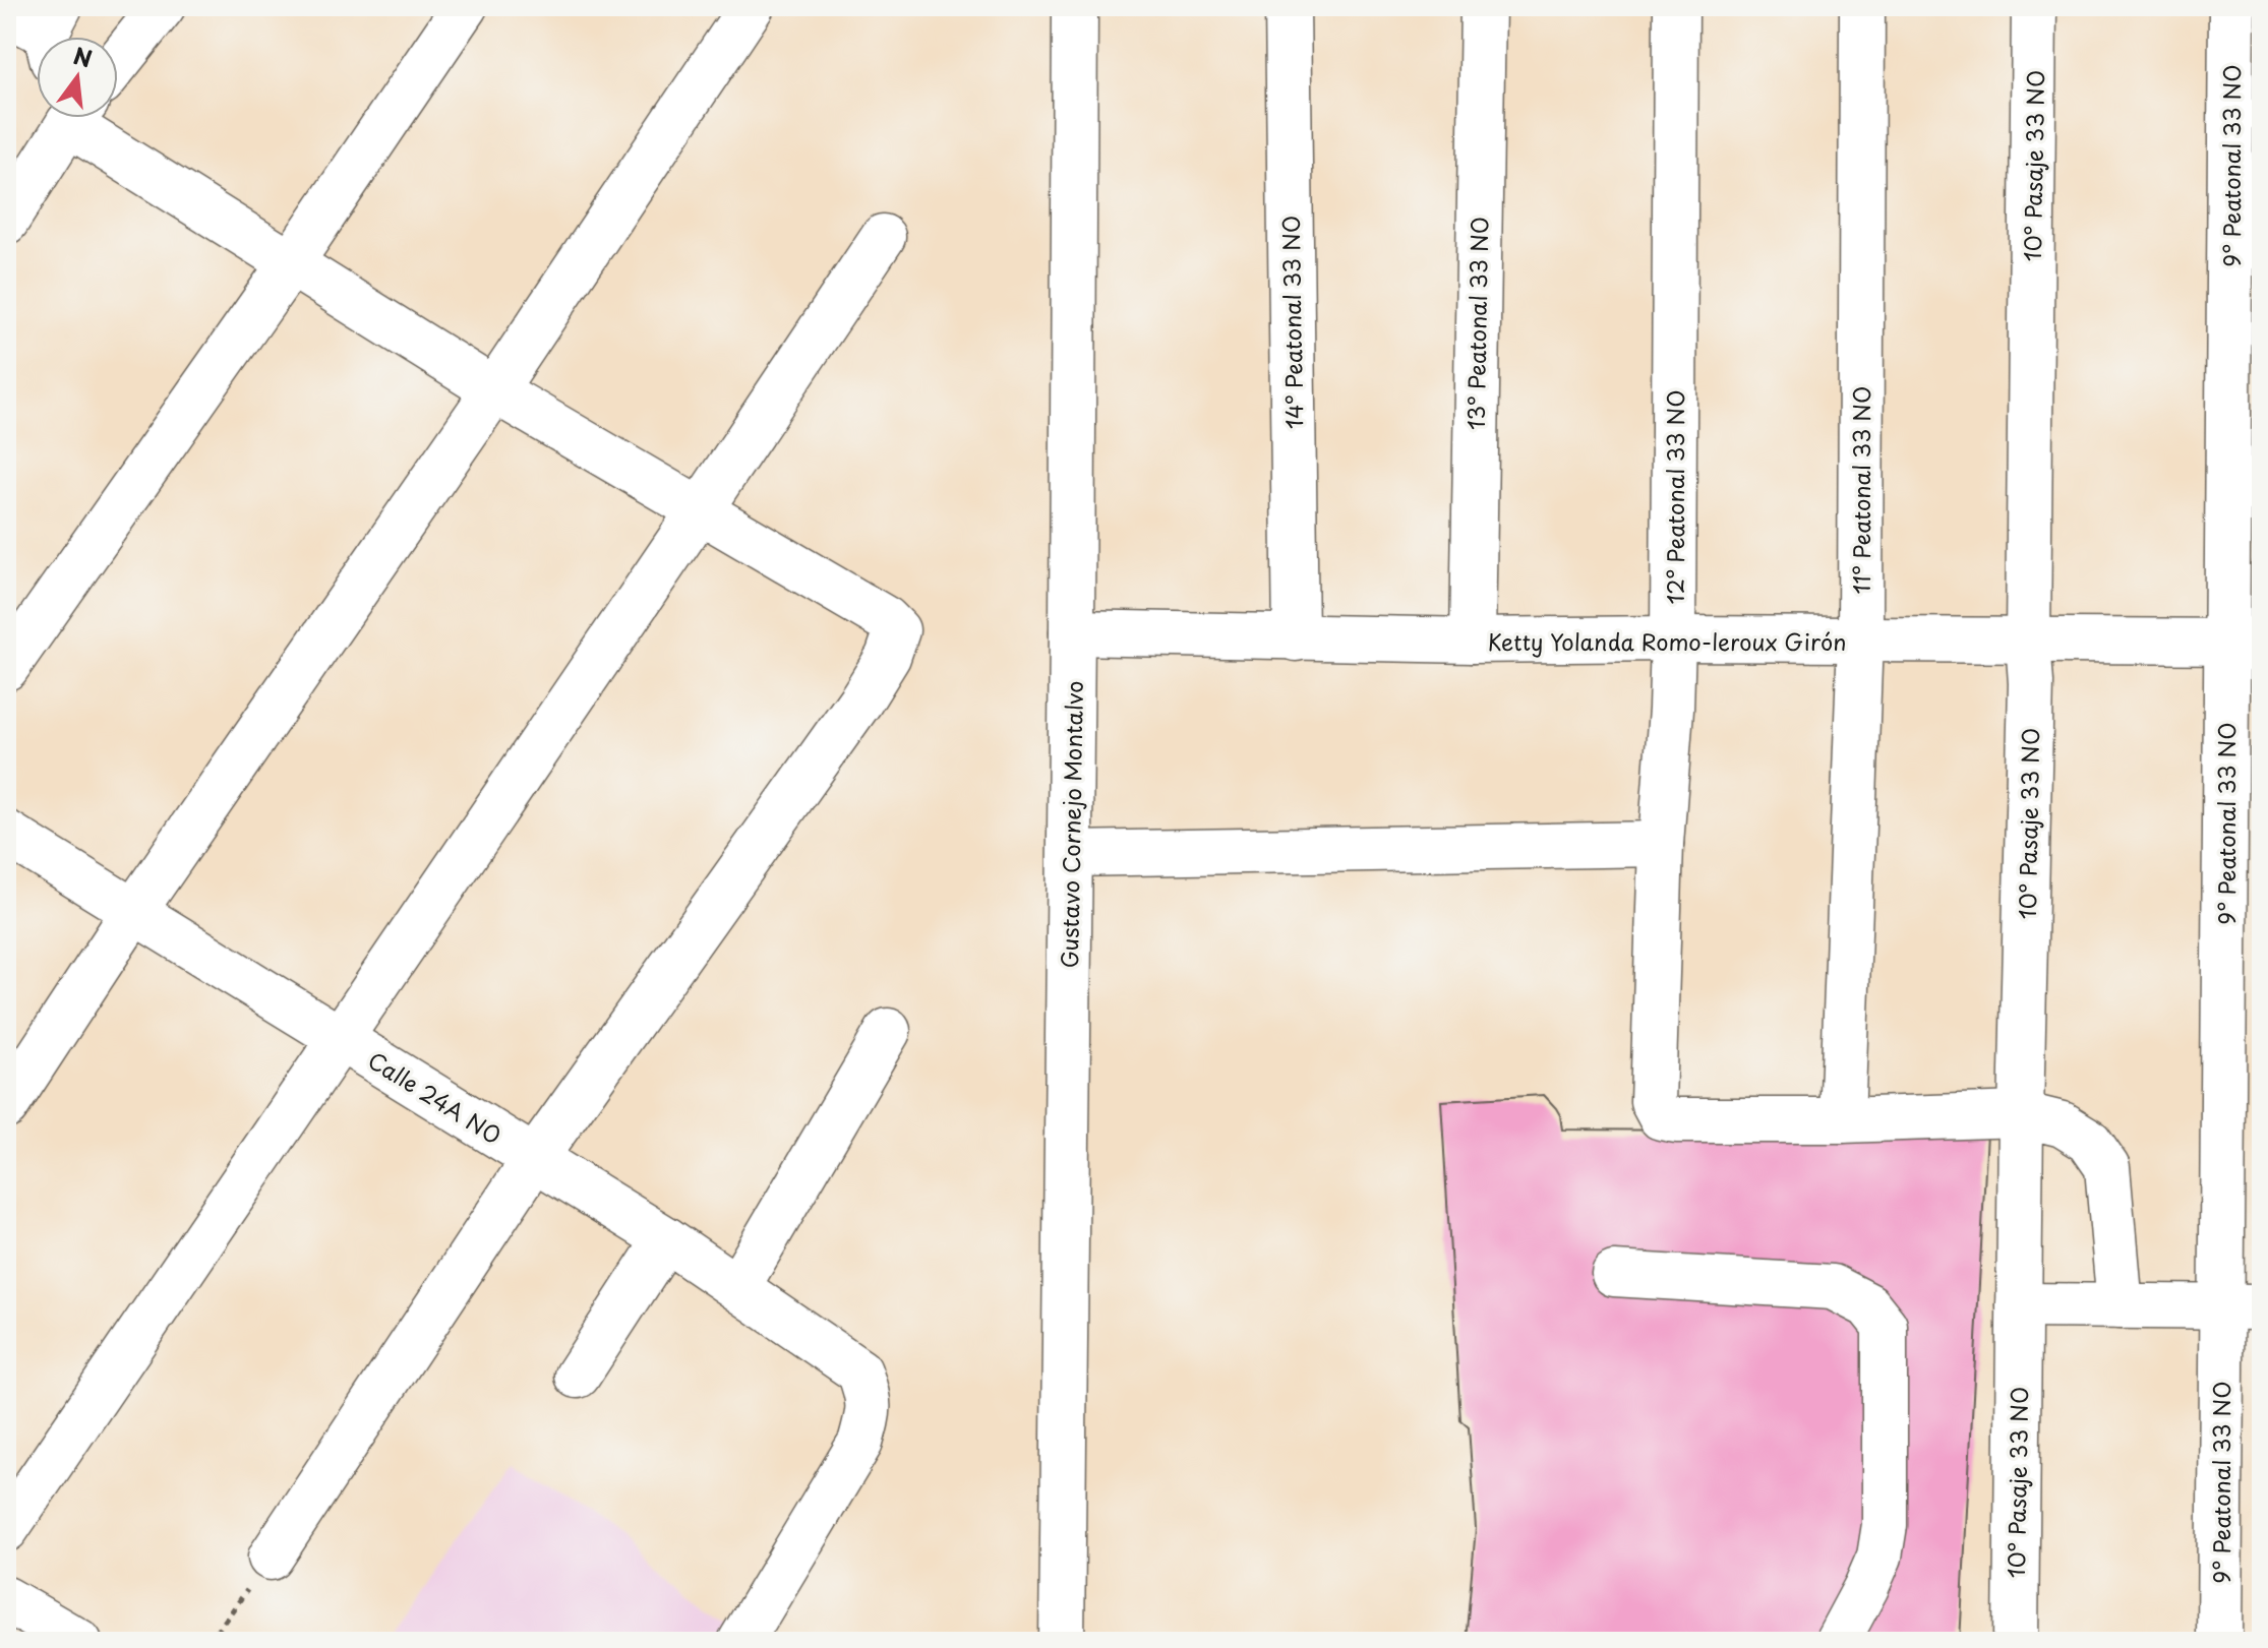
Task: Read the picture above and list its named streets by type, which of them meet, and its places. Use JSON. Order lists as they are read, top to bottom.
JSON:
{
  "streets": {
    "street": [
      "10° Pasaje 33 NO",
      "9° Peatonal 33 NO",
      "14° Peatonal 33 NO",
      "13° Peatonal 33 NO",
      "11° Peatonal 33 NO",
      "12° Peatonal 33 NO",
      "Ketty Yolanda Romo-leroux Girón",
      "Gustavo Cornejo Montalvo",
      "Calle 24A NO"
    ]
  },
  "crossings": [
    ["10° Pasaje 33 NO", "Ketty Yolanda Romo-leroux Girón"],
    ["9° Peatonal 33 NO", "Ketty Yolanda Romo-leroux Girón"],
    ["14° Peatonal 33 NO", "Ketty Yolanda Romo-leroux Girón"],
    ["13° Peatonal 33 NO", "Ketty Yolanda Romo-leroux Girón"],
    ["11° Peatonal 33 NO", "12° Peatonal 33 NO"],
    ["11° Peatonal 33 NO", "Ketty Yolanda Romo-leroux Girón"],
    ["12° Peatonal 33 NO", "Ketty Yolanda Romo-leroux Girón"],
    ["Ketty Yolanda Romo-leroux Girón", "Gustavo Cornejo Montalvo"]
  ],
  "north": "top"
}
